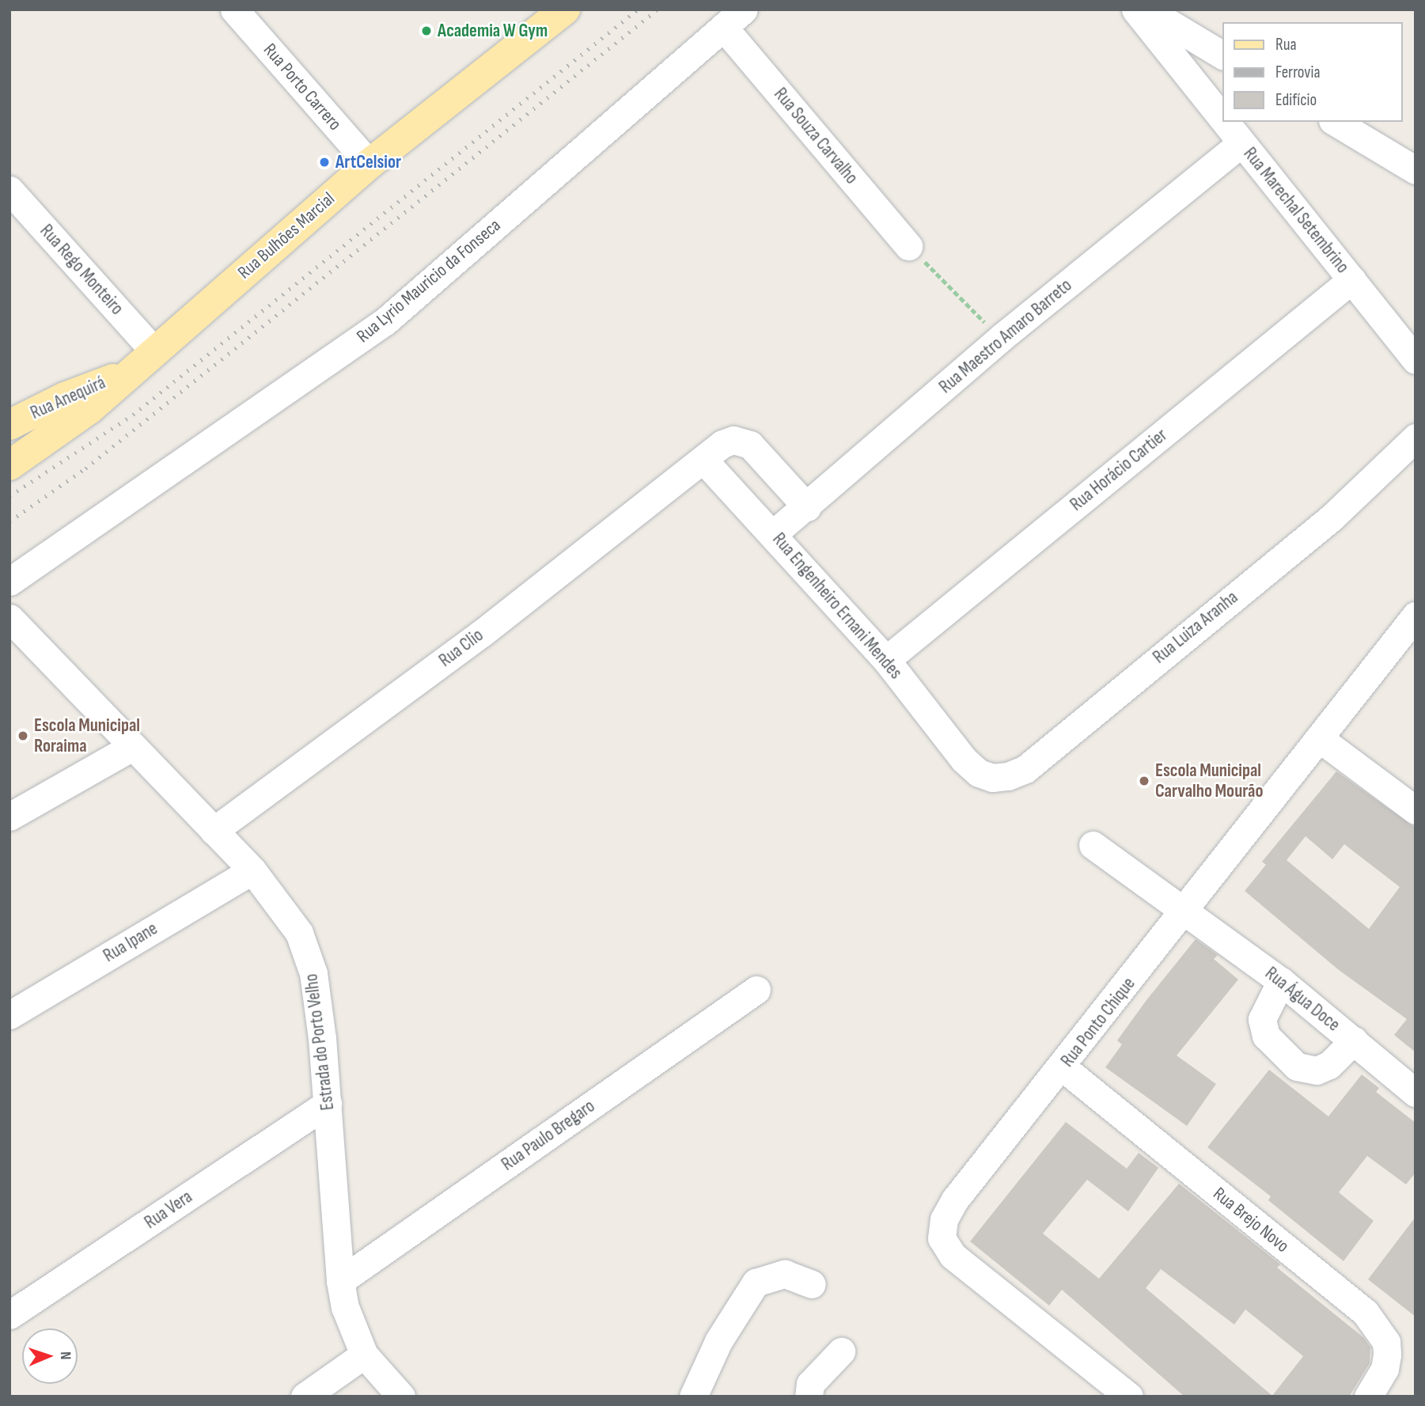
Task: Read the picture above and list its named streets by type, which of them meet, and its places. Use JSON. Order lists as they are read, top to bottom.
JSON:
{
  "streets": {
    "main road": ["Rua Bulhões Marcial", "Rua Anequirá"],
    "street": [
      "Rua Porto Carrero",
      "Rua Souza Carvalho",
      "Rua Marechal Setembrino",
      "Rua Rego Monteiro",
      "Rua Lyrio Mauricio da Fonseca",
      "Rua Maestro Amaro Barreto",
      "Rua Horácio Cartier",
      "Rua Engenheiro Ernani Mendes",
      "Rua Luiza Aranha",
      "Rua Clio",
      "Rua Ipane",
      "Rua Água Doce",
      "Rua Ponto Chique",
      "Estrada do Porto Velho",
      "Rua Paulo Bregaro",
      "Rua Vera",
      "Rua Brejo Novo"
    ]
  },
  "crossings": [
    ["Rua Porto Carrero", "Rua Bulhões Marcial"],
    ["Rua Souza Carvalho", "Rua Lyrio Mauricio da Fonseca"],
    ["Rua Marechal Setembrino", "Rua Maestro Amaro Barreto"],
    ["Rua Marechal Setembrino", "Rua Horácio Cartier"],
    ["Rua Bulhões Marcial", "Rua Rego Monteiro"],
    ["Rua Bulhões Marcial", "Rua Anequirá"],
    ["Rua Maestro Amaro Barreto", "Rua Engenheiro Ernani Mendes"],
    ["Rua Maestro Amaro Barreto", "Rua Clio"],
    ["Rua Horácio Cartier", "Rua Engenheiro Ernani Mendes"],
    ["Rua Engenheiro Ernani Mendes", "Rua Luiza Aranha"],
    ["Rua Engenheiro Ernani Mendes", "Rua Clio"],
    ["Rua Clio", "Estrada do Porto Velho"],
    ["Rua Ipane", "Estrada do Porto Velho"],
    ["Rua Água Doce", "Rua Ponto Chique"],
    ["Rua Ponto Chique", "Rua Brejo Novo"],
    ["Estrada do Porto Velho", "Rua Paulo Bregaro"],
    ["Estrada do Porto Velho", "Rua Vera"]
  ],
  "places": [
    "Academia W Gym",
    "ArtCelsior",
    "Escola Municipal Roraima",
    "Escola Municipal Carvalho Mourão"
  ],
  "legend": ["Rua", "Ferrovia", "Edifício"],
  "north": "right"
}
